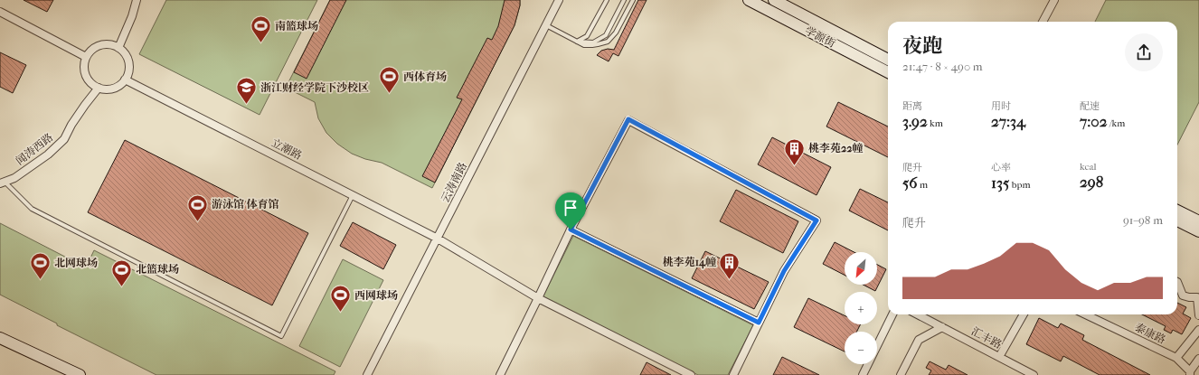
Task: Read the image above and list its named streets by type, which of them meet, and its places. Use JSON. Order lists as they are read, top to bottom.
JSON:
{
  "streets": {
    "main road": ["学源街"],
    "street": [
      "闻涛西路",
      "立潮路",
      "云涛南路",
      "泰康路",
      "汇丰路"
    ]
  },
  "crossings": [
    ["闻涛西路", "立潮路"],
    ["立潮路", "云涛南路"]
  ],
  "places": {
    "sports": [
      "南篮球场",
      "西体育场",
      "游泳馆 体育馆",
      "北网球场",
      "北篮球场",
      "西网球场"
    ],
    "school or university": ["浙江财经学院下沙校区"],
    "building": ["桃李苑22幢", "桃李苑14幢"]
  },
  "north": "bottom left",
  "page": {
    "heading": ["夜跑", "21:47 · 8 × 490 m"],
    "stats": [
      ["距离", "3.92 km"],
      ["用时", "27:34"],
      ["配速", "7:02 /km"],
      ["爬升", "56 m"],
      ["心率", "135 bpm"],
      ["kcal", "298"]
    ],
    "chart": ["爬升", "91–98 m"],
    "map_buttons": ["+", "−"]
  }
}
